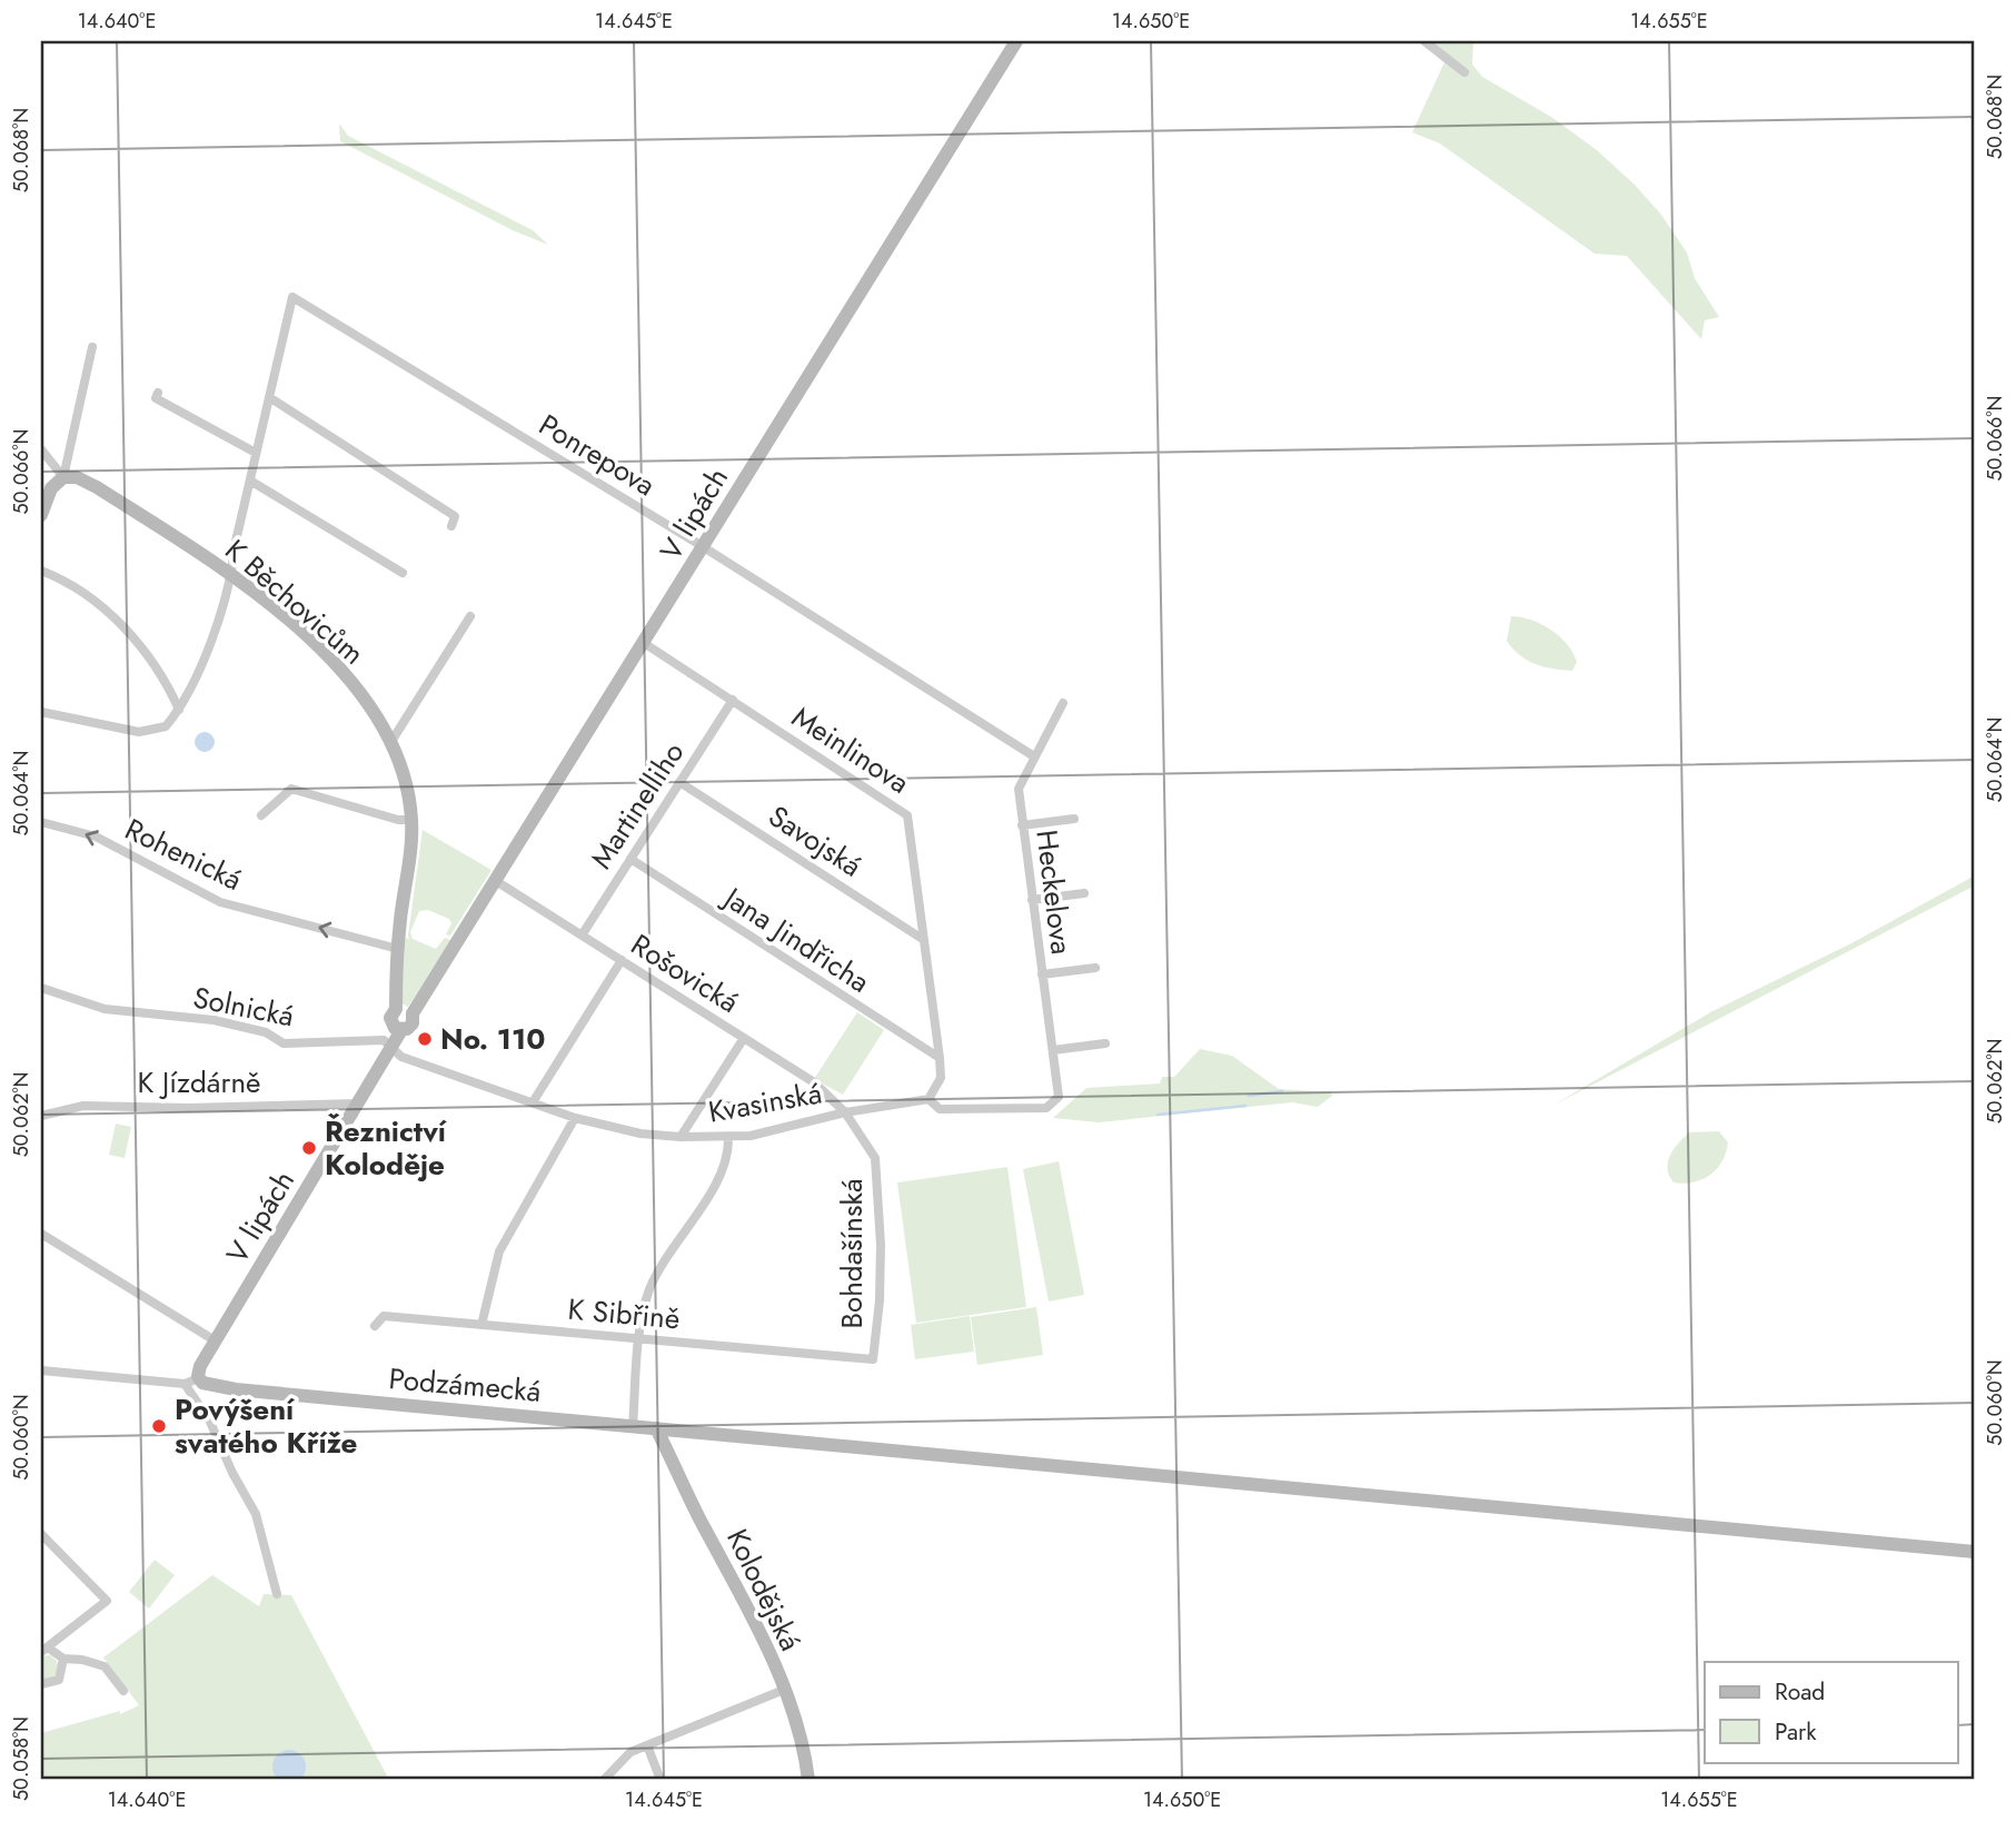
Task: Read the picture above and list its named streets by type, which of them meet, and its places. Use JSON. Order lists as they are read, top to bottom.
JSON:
{
  "streets": {
    "street": [
      "Ponrepova",
      "V lipách",
      "K Běchovicům",
      "Meinlinova",
      "Martinelliho",
      "Savojská",
      "Rohenická",
      "Heckelova",
      "Jana Jindřicha",
      "Rošovická",
      "Solnická",
      "K Jízdárně",
      "Kvasinská",
      "Bohdašínská",
      "K Sibřině",
      "Podzámecká",
      "Kolodějská"
    ]
  },
  "crossings": [
    ["Ponrepova", "V lipách"],
    ["Ponrepova", "Heckelova"],
    ["V lipách", "K Běchovicům"],
    ["V lipách", "Meinlinova"],
    ["V lipách", "Rošovická"],
    ["V lipách", "Solnická"],
    ["V lipách", "K Jízdárně"],
    ["V lipách", "Kvasinská"],
    ["V lipách", "Podzámecká"],
    ["K Běchovicům", "Rohenická"],
    ["K Běchovicům", "Solnická"],
    ["K Běchovicům", "Kvasinská"],
    ["Meinlinova", "Martinelliho"],
    ["Meinlinova", "Savojská"],
    ["Meinlinova", "Jana Jindřicha"],
    ["Meinlinova", "Kvasinská"],
    ["Martinelliho", "Savojská"],
    ["Martinelliho", "Jana Jindřicha"],
    ["Martinelliho", "Rošovická"],
    ["Heckelova", "Kvasinská"],
    ["Rošovická", "Kvasinská"],
    ["Rošovická", "Bohdašínská"],
    ["Solnická", "Kvasinská"],
    ["Kvasinská", "Bohdašínská"],
    ["Bohdašínská", "K Sibřině"],
    ["Podzámecká", "Kolodějská"]
  ],
  "one_way": ["Rohenická"],
  "places": ["No. 110", "Řeznictví Koloděje", "Povýšení svatého Kříže"],
  "legend": ["Road", "Park"],
  "coordinates": [
    "14.640°E",
    "14.645°E",
    "14.650°E",
    "14.655°E",
    "50.068°N",
    "50.066°N",
    "50.064°N",
    "50.062°N",
    "50.060°N",
    "50.058°N"
  ]
}
